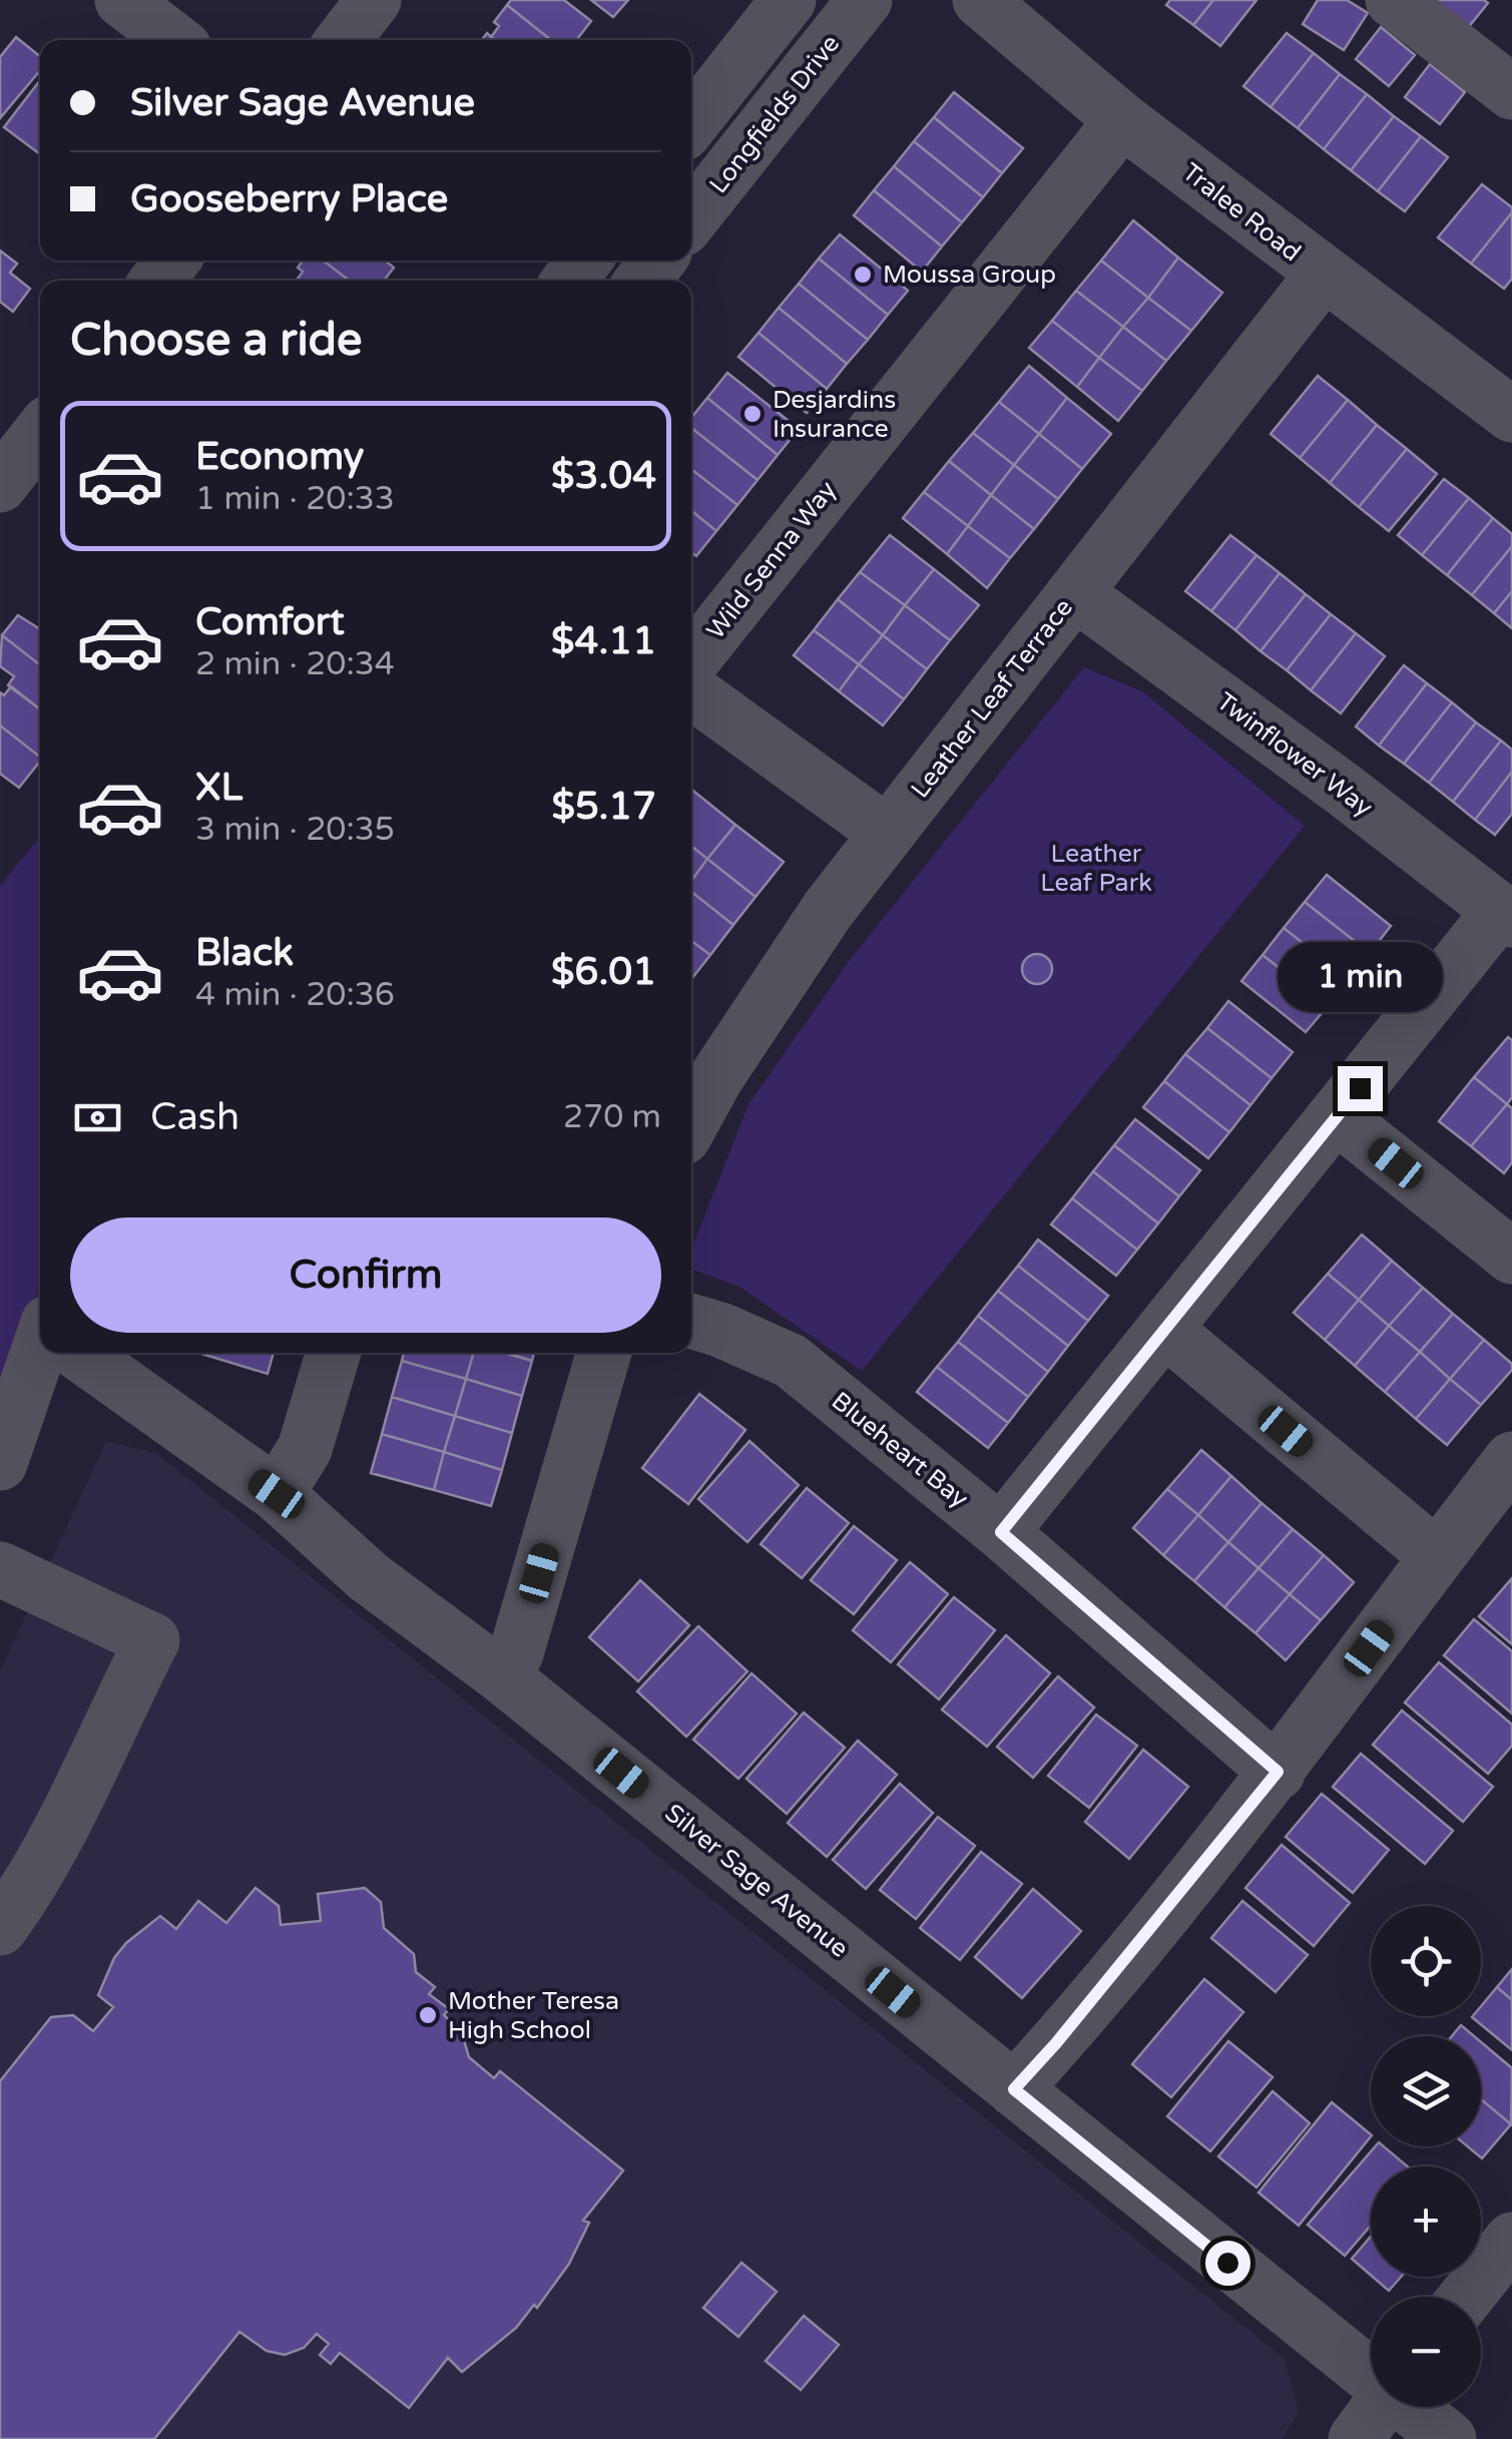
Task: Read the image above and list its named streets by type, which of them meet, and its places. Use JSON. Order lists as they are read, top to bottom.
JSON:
{
  "streets": {
    "street": [
      "Longfields Drive",
      "Tralee Road",
      "Wild Senna Way",
      "Leather Leaf Terrace",
      "Twinflower Way",
      "Blueheart Bay",
      "Silver Sage Avenue"
    ]
  },
  "crossings": [
    ["Tralee Road", "Wild Senna Way"],
    ["Tralee Road", "Leather Leaf Terrace"],
    ["Leather Leaf Terrace", "Twinflower Way"]
  ],
  "parks": ["Leather Leaf Park"],
  "places": ["Moussa Group", "Desjardins Insurance", "Mother Teresa High School"],
  "page": {
    "banner": ["Silver Sage Avenue", "Gooseberry Place"],
    "heading": "Choose a ride",
    "list": [
      {
        "name": "Economy",
        "note": "1 min · 20:33",
        "value": "$3.04"
      },
      {
        "name": "Comfort",
        "note": "2 min · 20:34",
        "value": "$4.11"
      },
      {
        "name": "XL",
        "note": "3 min · 20:35",
        "value": "$5.17"
      },
      {
        "name": "Black",
        "note": "4 min · 20:36",
        "value": "$6.01"
      }
    ],
    "bubble": "1 min",
    "pay": ["Cash", "270 m"],
    "buttons": "Confirm",
    "map_buttons": ["+", "−"]
  }
}
